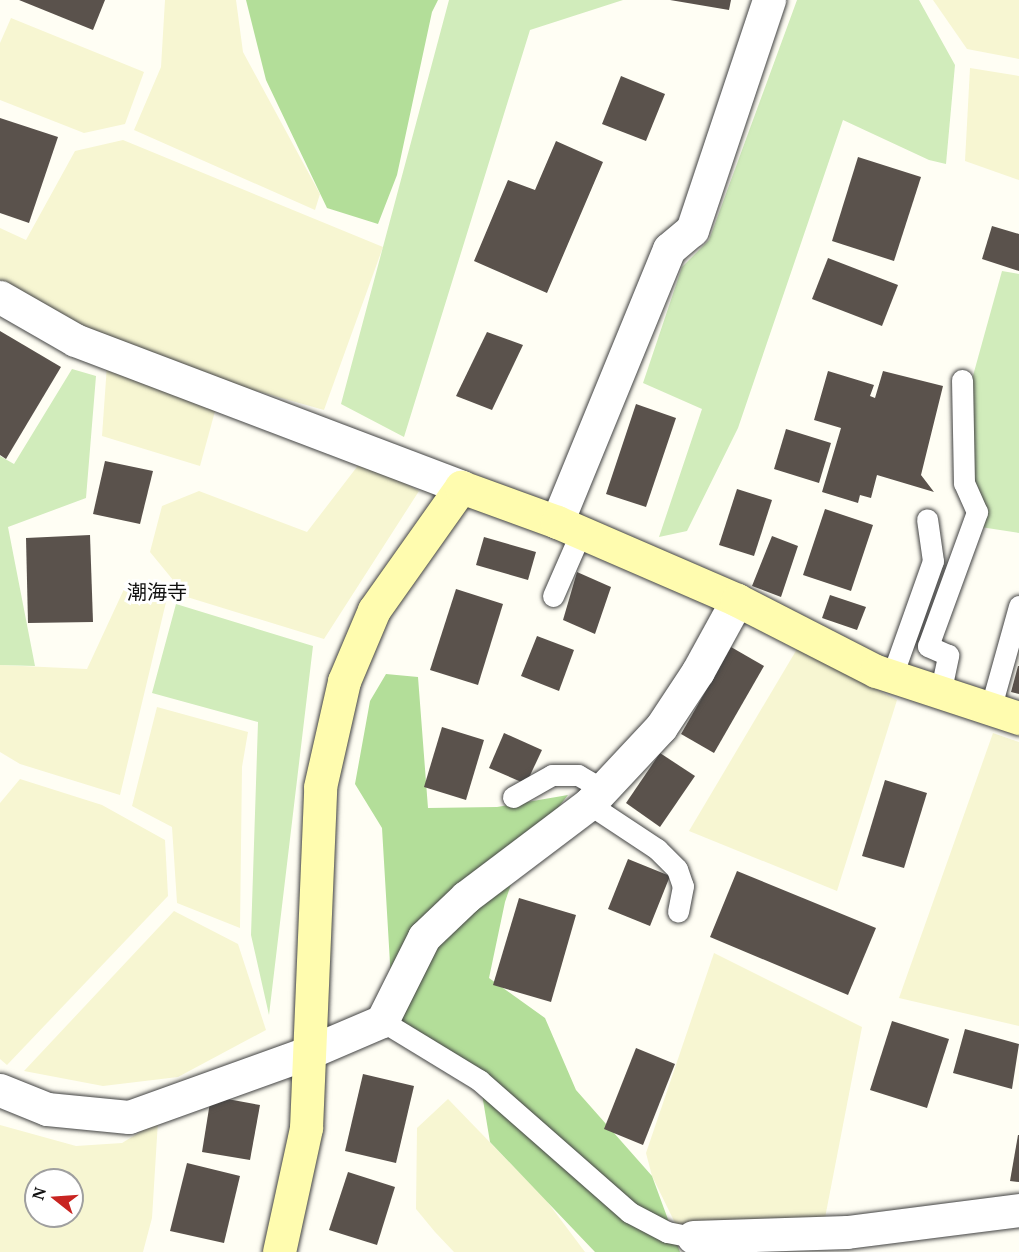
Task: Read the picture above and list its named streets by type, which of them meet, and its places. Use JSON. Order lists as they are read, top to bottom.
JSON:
{
  "districts": ["潮海寺"],
  "north": "left"
}
